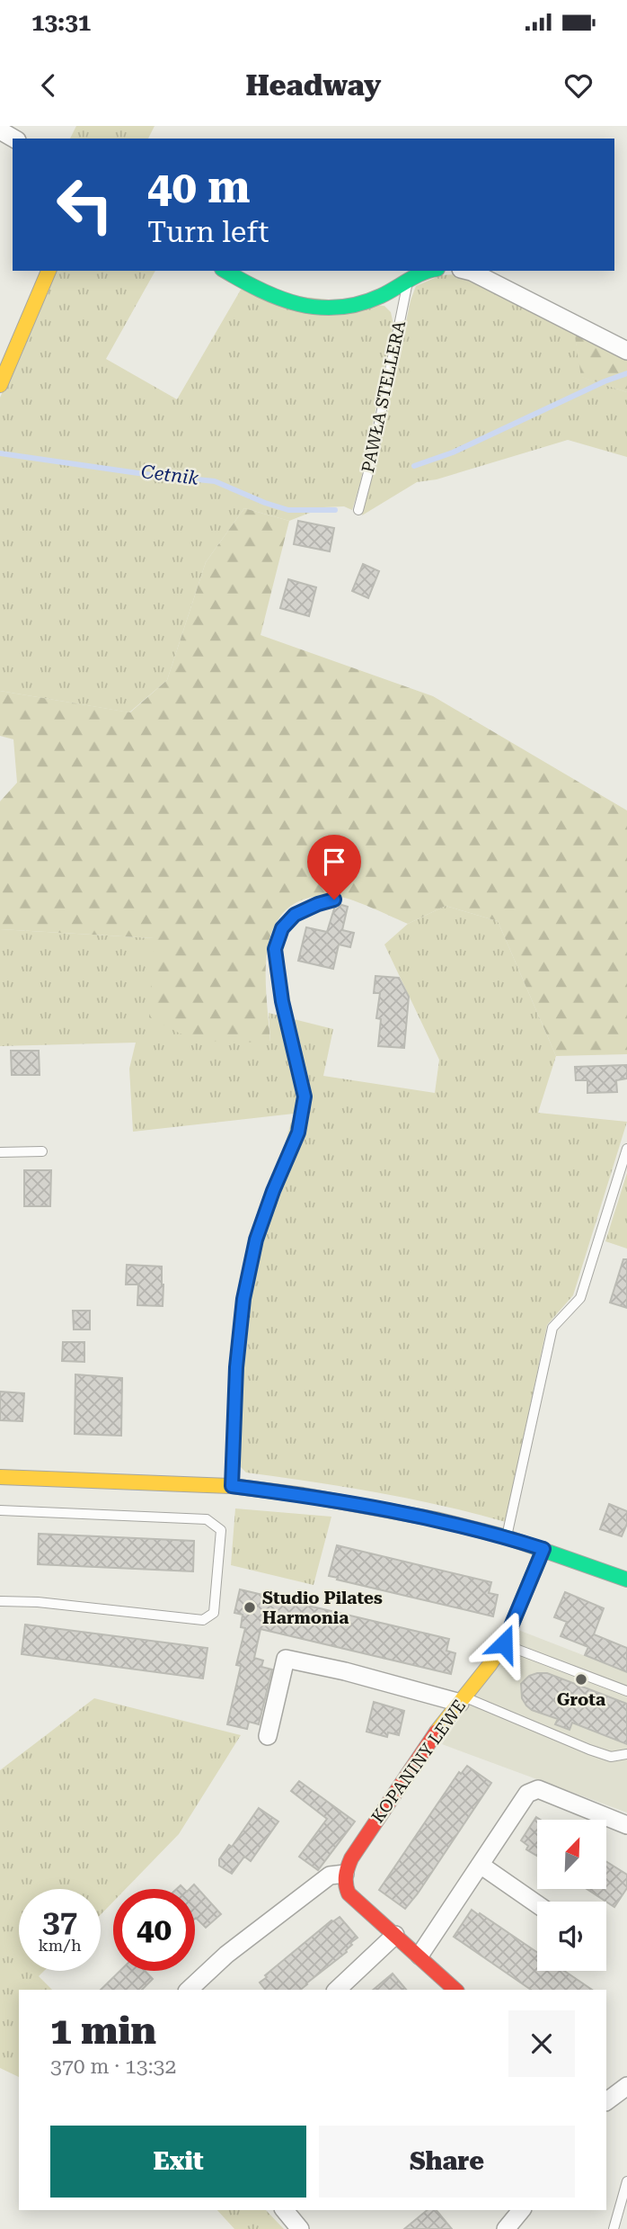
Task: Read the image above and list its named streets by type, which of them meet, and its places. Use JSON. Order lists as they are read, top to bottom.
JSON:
{
  "streets": {
    "street": ["PAWŁA STELLERA", "KOPANINY LEWE"]
  },
  "water": ["Cetnik"],
  "places": ["Studio Pilates Harmonia", "Grota"],
  "north": "top right",
  "page": {
    "status": "13:31",
    "header": "Headway",
    "turn": ["40 m", "Turn left"],
    "speed": "37 km/h",
    "limit": "40",
    "heading": ["1 min", "370 m · 13:32"],
    "buttons": ["Exit", "Share"]
  }
}
